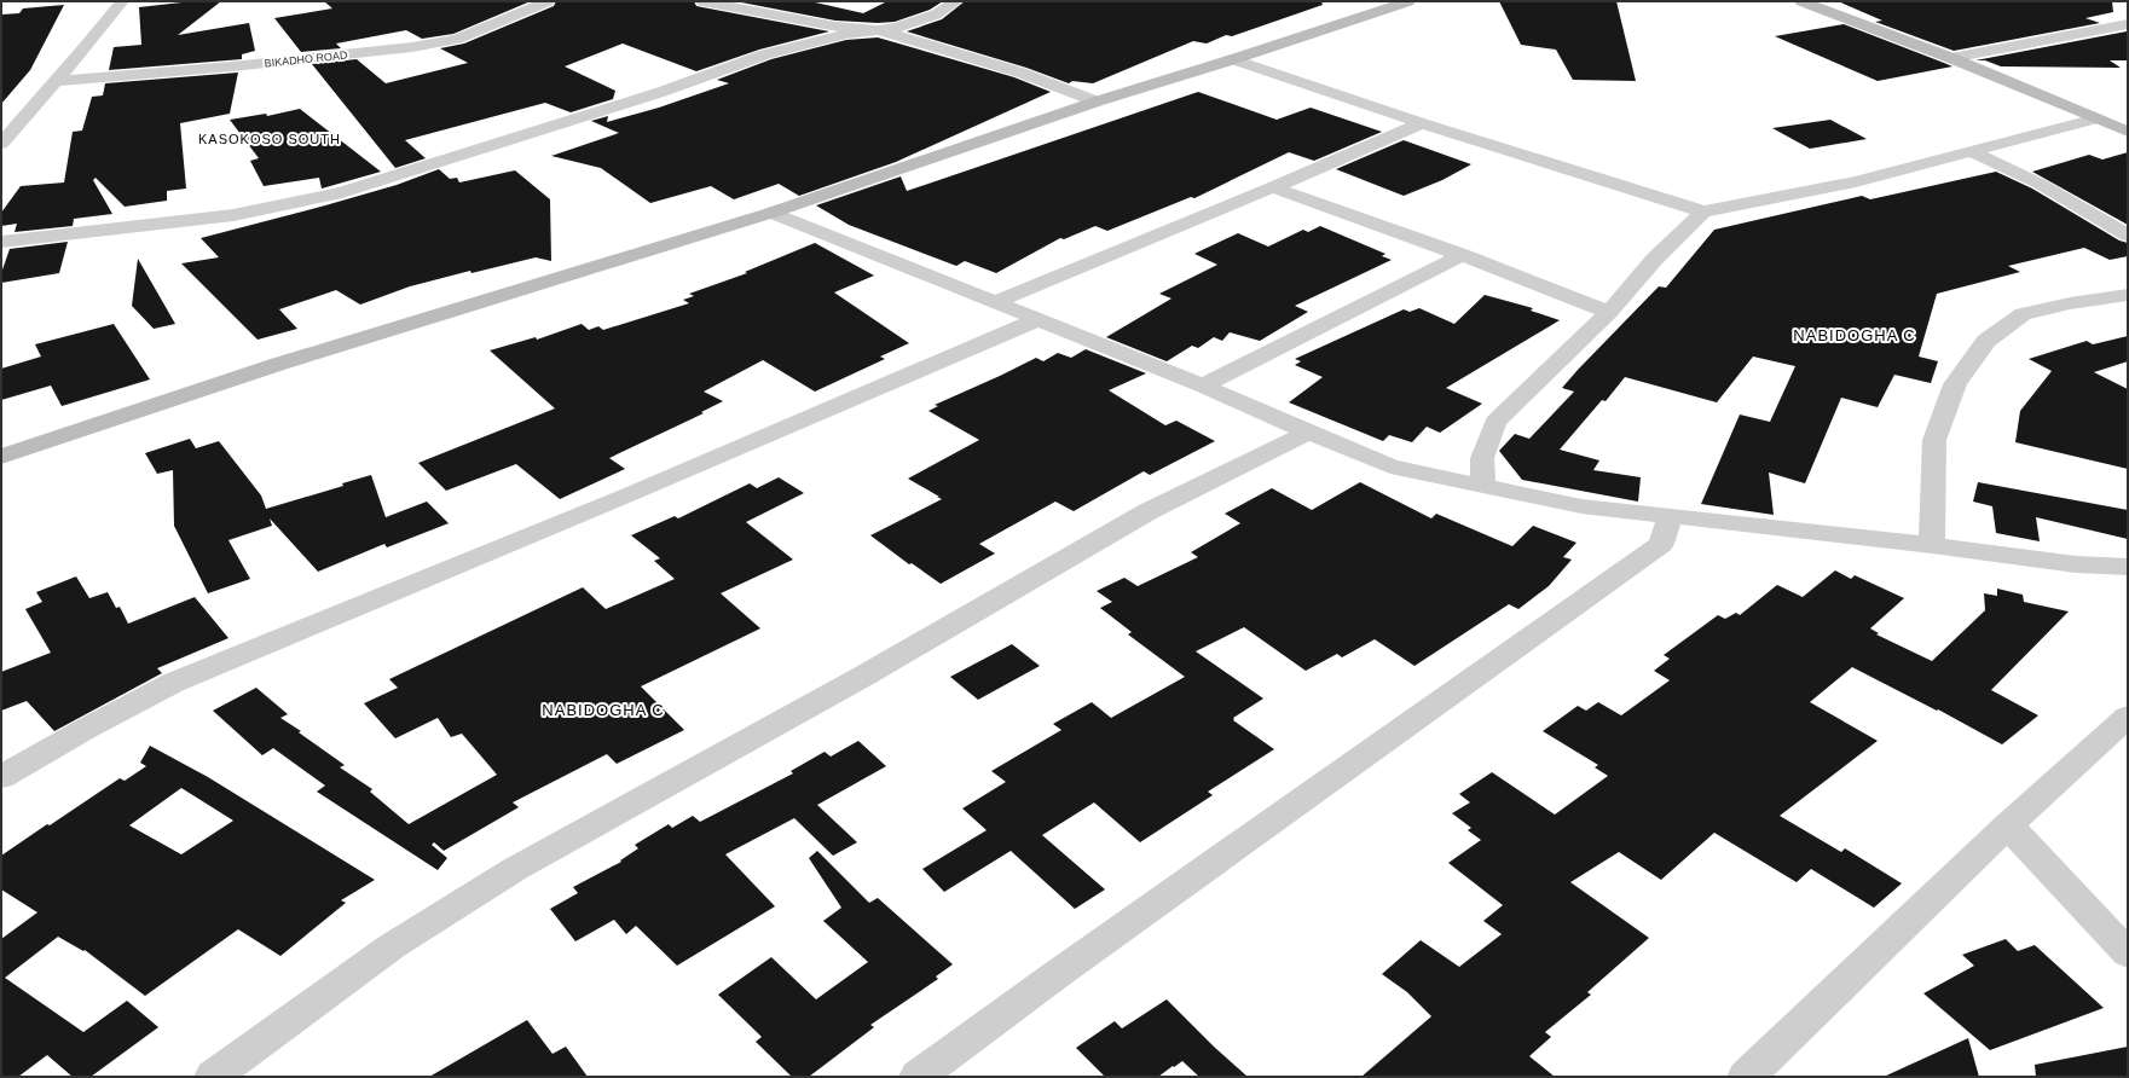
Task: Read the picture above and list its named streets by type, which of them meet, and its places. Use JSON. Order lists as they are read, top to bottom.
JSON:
{
  "streets": {
    "street": ["BIKADHO ROAD"]
  },
  "districts": ["KASOKOSO SOUTH", "NABIDOGHA C", "NABIDOGHA C"]
}
